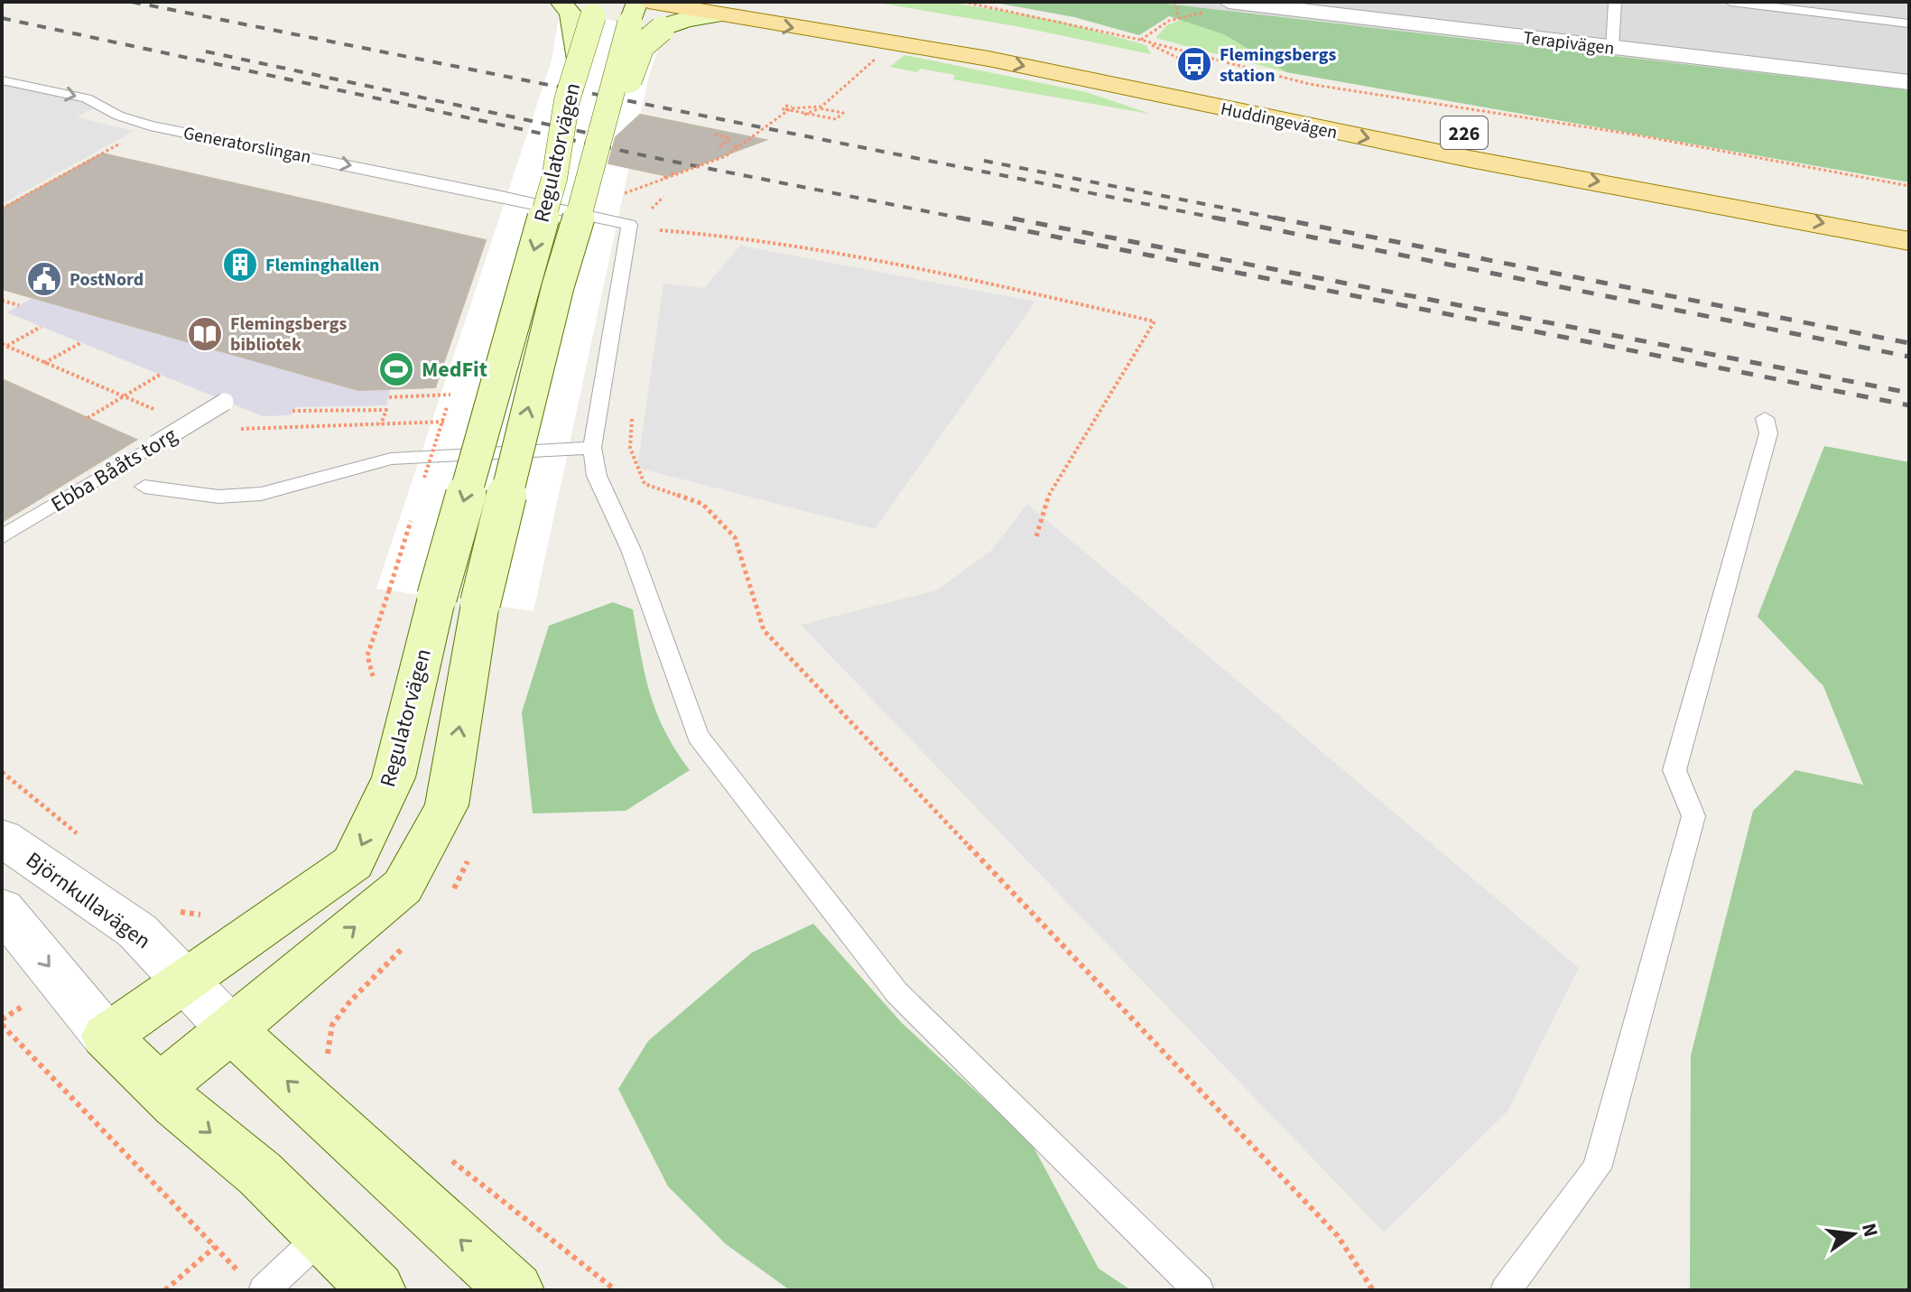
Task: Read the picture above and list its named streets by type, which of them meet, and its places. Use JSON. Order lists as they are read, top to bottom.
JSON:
{
  "streets": {
    "main road": ["Huddingevägen", "226"],
    "street": ["Terapivägen", "Regulatorvägen", "Björnkullavägen"],
    "lane": ["Generatorslingan", "Ebba Bååts torg"]
  },
  "crossings": [
    ["Regulatorvägen", "Björnkullavägen"]
  ],
  "one_way": ["Generatorslingan"],
  "places": {
    "bus stop": ["Flemingsbergs station"],
    "building": ["Fleminghallen"],
    "public building": ["PostNord"],
    "library": ["Flemingsbergs bibliotek"],
    "sports": ["MedFit"]
  },
  "north": "right"
}
